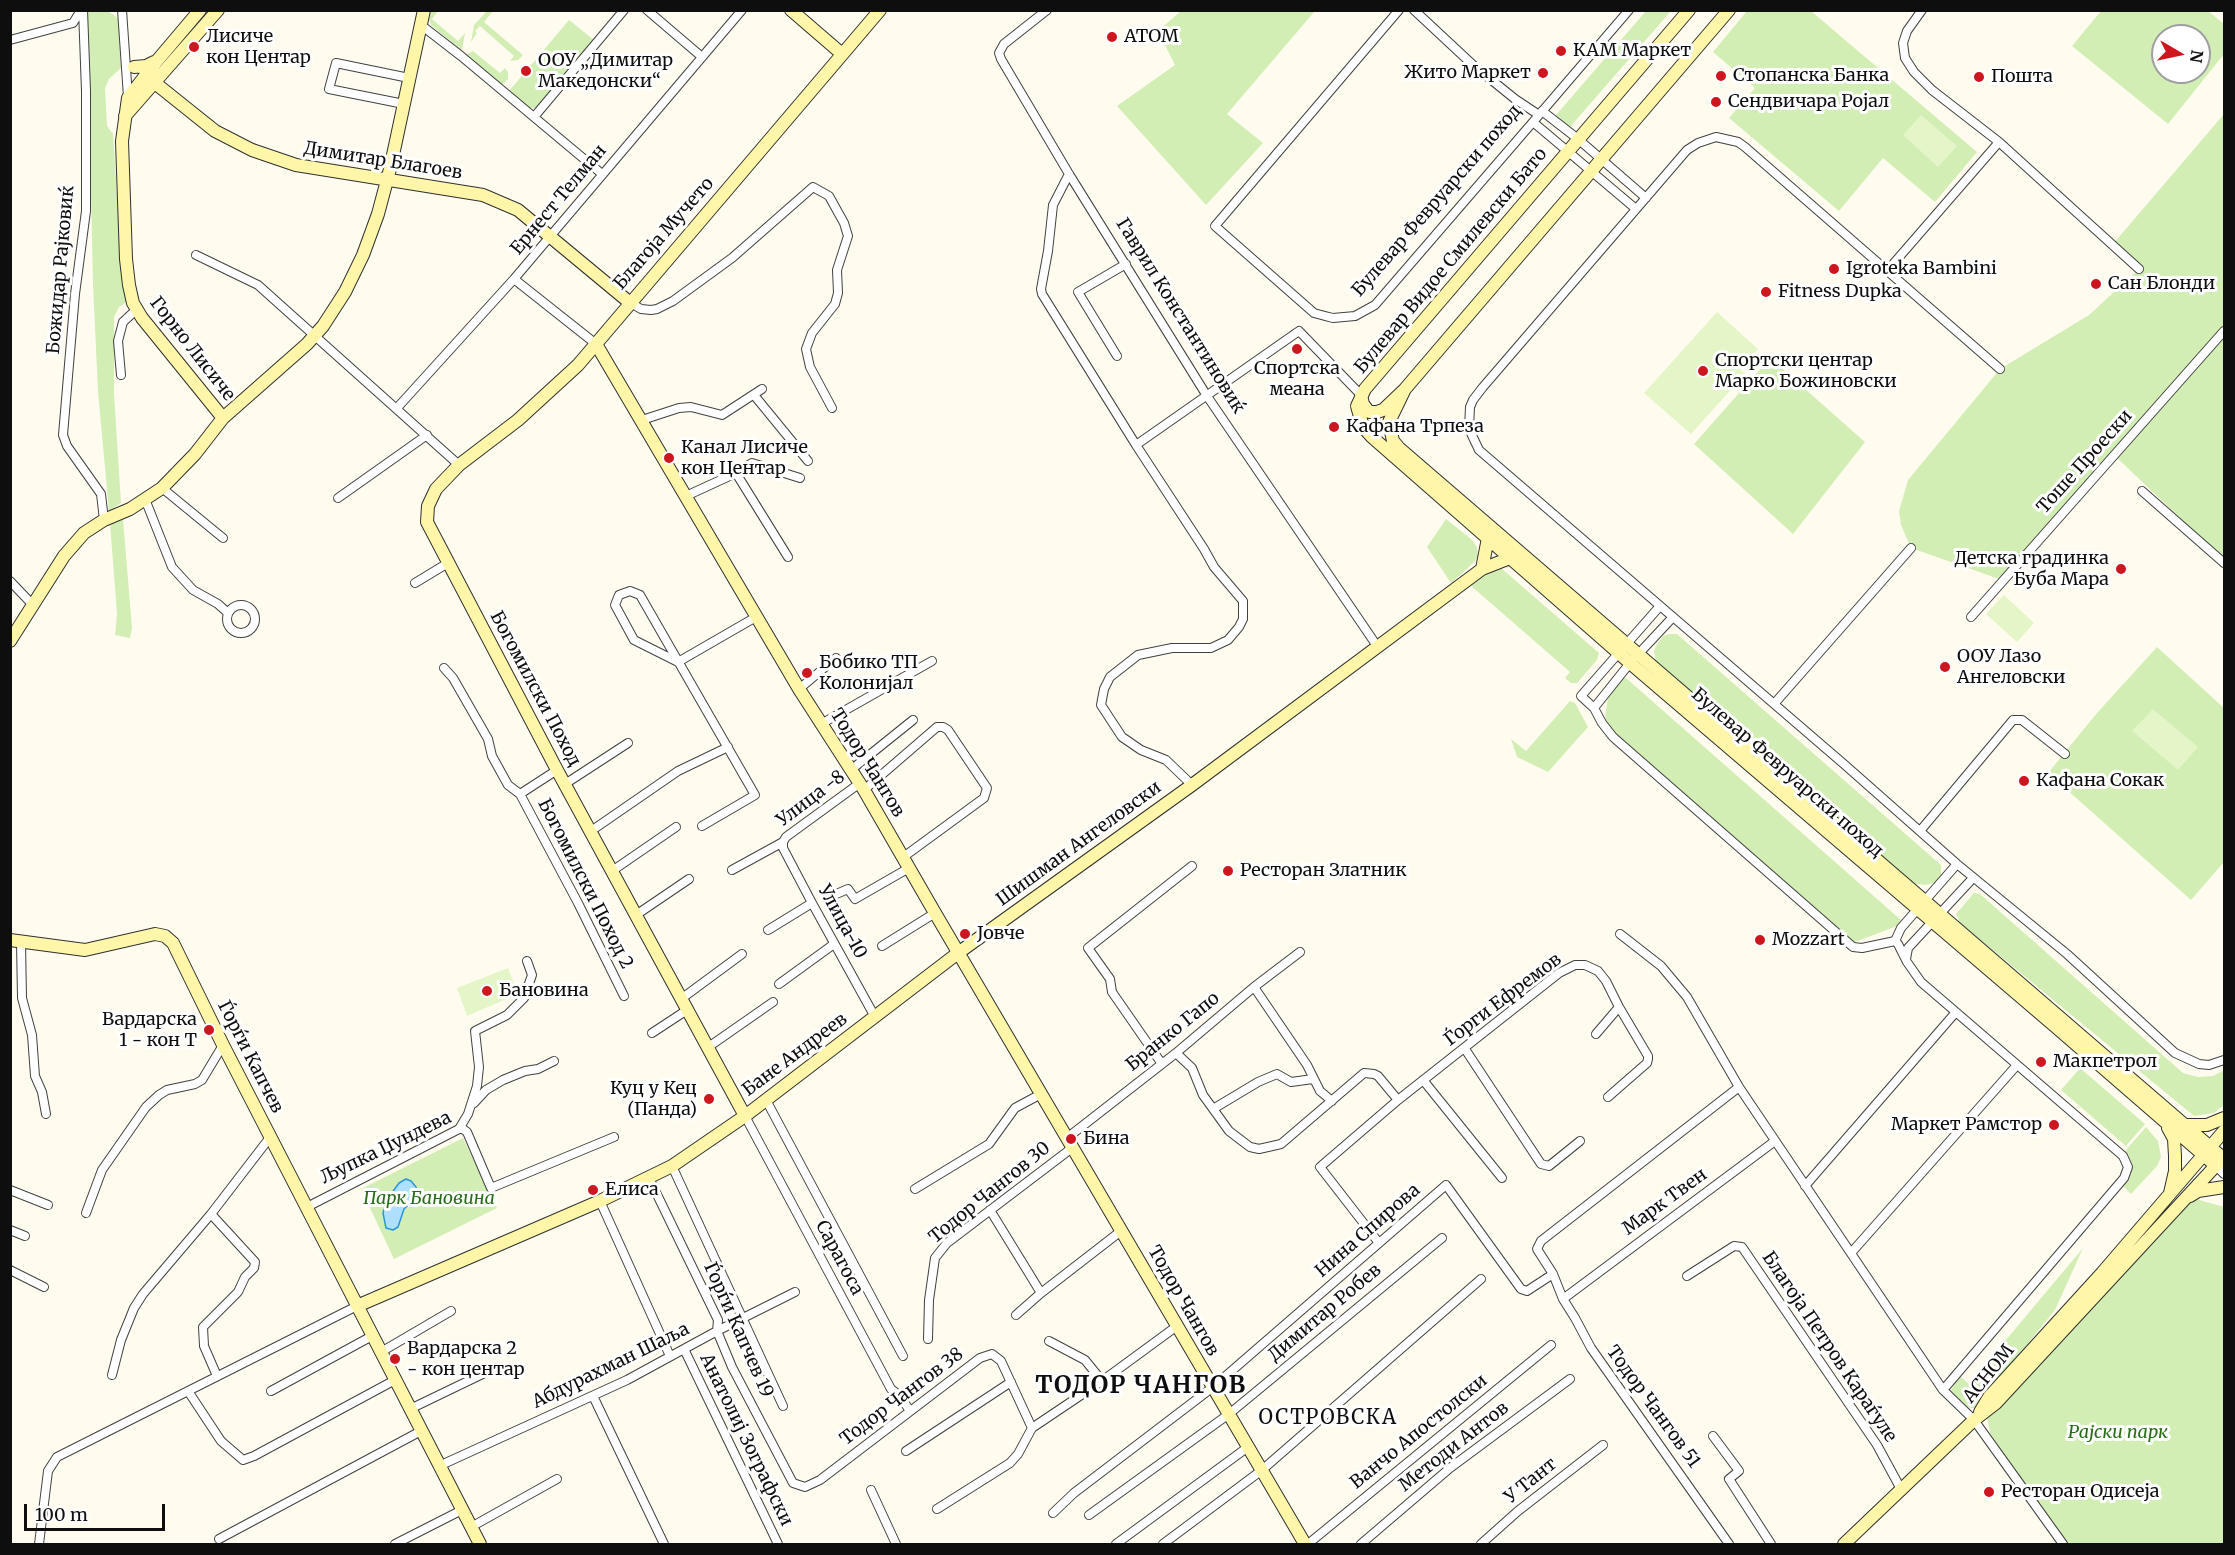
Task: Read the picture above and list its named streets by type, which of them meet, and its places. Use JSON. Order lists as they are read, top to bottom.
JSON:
{
  "streets": {
    "street": [
      "Димитар Благоев",
      "Ернест Телман",
      "Булевар Февруарски поход",
      "Благоја Мучето",
      "Булевар Видое Смилевски Бато",
      "Божидар Рајковиќ",
      "Гаврил Константиновиќ",
      "Горно Лисиче",
      "Тоше Проески",
      "Богомилски Поход",
      "Тодор Чангов",
      "Улица -8",
      "Шишман Ангеловски",
      "Богомилски Поход 2",
      "Улица-10",
      "Ѓорги Ефремов",
      "Бранко Гапо",
      "Бане Андреев",
      "Ѓорѓи Капчев",
      "Љупка Џундева",
      "Тодор Чангов 30",
      "Марк Твен",
      "Нина Спирова",
      "Сарагоса",
      "Димитар Робев",
      "Ѓорѓи Капчев 19",
      "Благоја Петров Караѓуле",
      "Абдурахман Шаља",
      "АСНОМ",
      "Тодор Чангов 38",
      "Тодор Чангов 51",
      "Ванчо Апостолски",
      "Анатолиј Зографски",
      "Методи Антов",
      "У Тант"
    ]
  },
  "crossings": [
    ["Димитар Благоев", "Ернест Телман"],
    ["Димитар Благоев", "Благоја Мучето"],
    ["Ернест Телман", "Тодор Чангов"],
    ["Булевар Февруарски поход", "Булевар Видое Смилевски Бато"],
    ["Булевар Февруарски поход", "АСНОМ"],
    ["Благоја Мучето", "Богомилски Поход"],
    ["Благоја Мучето", "Тодор Чангов"],
    ["Божидар Рајковиќ", "Горно Лисиче"],
    ["Богомилски Поход", "Богомилски Поход 2"],
    ["Богомилски Поход", "Бане Андреев"],
    ["Богомилски Поход", "Сарагоса"],
    ["Тодор Чангов", "Улица -8"],
    ["Тодор Чангов", "Шишман Ангеловски"],
    ["Тодор Чангов", "Бранко Гапо"],
    ["Тодор Чангов", "Бане Андреев"],
    ["Тодор Чангов", "Тодор Чангов 30"],
    ["Тодор Чангов", "Нина Спирова"],
    ["Тодор Чангов", "Димитар Робев"],
    ["Тодор Чангов", "Ванчо Апостолски"],
    ["Улица -8", "Улица-10"],
    ["Шишман Ангеловски", "Бане Андреев"],
    ["Улица-10", "Бане Андреев"],
    ["Ѓорги Ефремов", "Нина Спирова"],
    ["Бранко Гапо", "Тодор Чангов 30"],
    ["Бане Андреев", "Сарагоса"],
    ["Бане Андреев", "Ѓорѓи Капчев 19"],
    ["Ѓорѓи Капчев", "Љупка Џундева"],
    ["Ѓорѓи Капчев", "Абдурахман Шаља"],
    ["Марк Твен", "Тодор Чангов 51"],
    ["Нина Спирова", "Тодор Чангов 51"],
    ["Сарагоса", "Тодор Чангов 38"],
    ["Ѓорѓи Капчев 19", "Абдурахман Шаља"],
    ["Ѓорѓи Капчев 19", "Тодор Чангов 38"],
    ["Абдурахман Шаља", "Анатолиј Зографски"]
  ],
  "districts": ["ТОДОР ЧАНГОВ", "ОСТРОВСКА"],
  "parks": ["Парк Бановина", "Рајски парк"],
  "places": [
    "АТОМ",
    "Лисиче кон Центар",
    "КАМ Маркет",
    "ООУ „Димитар Македонски“",
    "Жито Маркет",
    "Стопанска Банка",
    "Пошта",
    "Сендвичара Ројал",
    "Igroteka Bambini",
    "Сан Блонди",
    "Fitness Dupka",
    "Спортска меана",
    "Спортски центар Марко Божиновски",
    "Кафана Трпеза",
    "Канал Лисиче кон Центар",
    "Детска градинка Буба Мара",
    "ООУ Лазо Ангеловски",
    "Бобико ТП Колонијал",
    "Кафана Сокак",
    "Ресторан Златник",
    "Јовче",
    "Mozzart",
    "Бановина",
    "Вардарска 1 - кон Т",
    "Макпетрол",
    "Куц у Кец (Панда)",
    "Маркет Рамстор",
    "Бина",
    "Елиса",
    "Вардарска 2 - кон центар",
    "Ресторан Одисеја"
  ],
  "scale_bar": "100 m",
  "north": "right"
}
